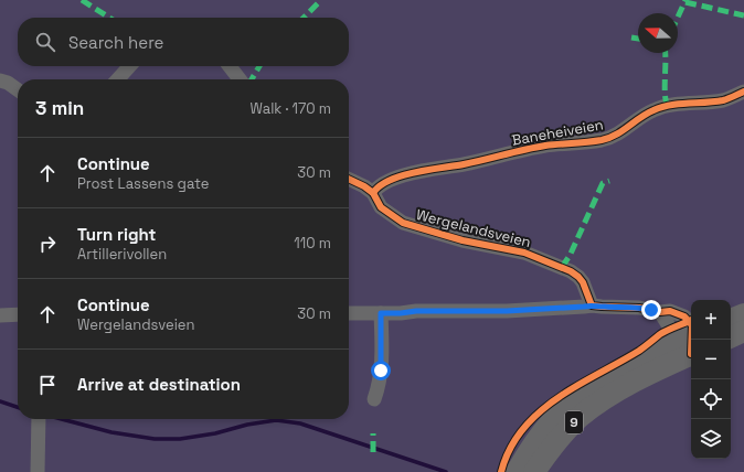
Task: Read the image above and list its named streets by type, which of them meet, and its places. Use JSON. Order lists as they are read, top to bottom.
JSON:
{
  "streets": {
    "highway": ["9"],
    "street": ["Baneheiveien", "Wergelandsveien"]
  },
  "crossings": [
    ["Baneheiveien", "Wergelandsveien"]
  ],
  "north": "left",
  "page": {
    "search": "Search here",
    "heading": ["3 min", "Walk · 170 m"],
    "list": [
      ["Continue", "Prost Lassens gate", "30 m"],
      ["Turn right", "Artillerivollen", "110 m"],
      ["Continue", "Wergelandsveien", "30 m"],
      "Arrive at destination"
    ],
    "map_buttons": ["+", "−"]
  }
}
